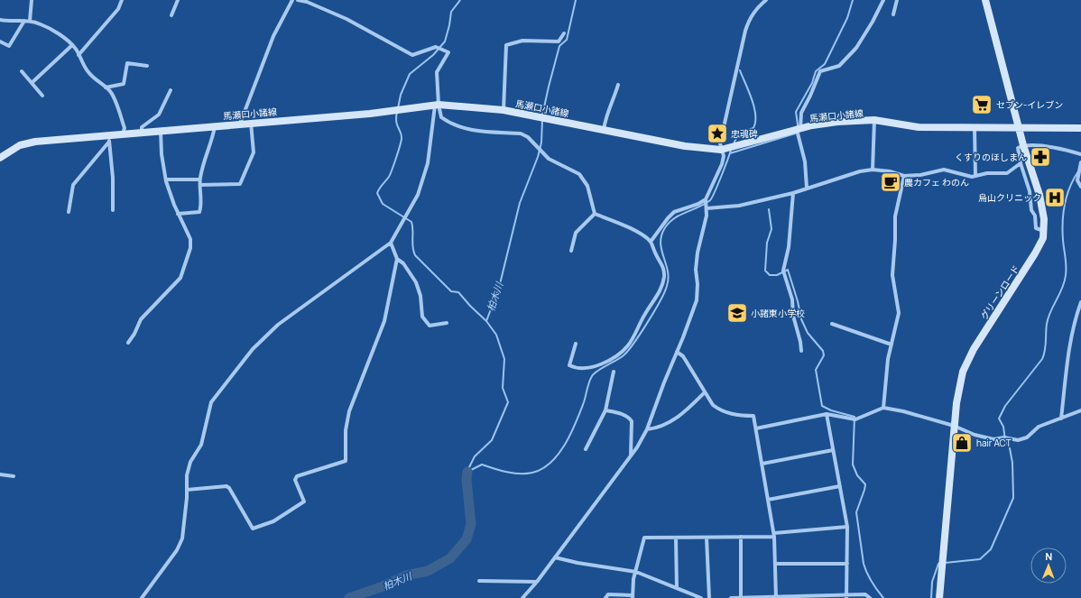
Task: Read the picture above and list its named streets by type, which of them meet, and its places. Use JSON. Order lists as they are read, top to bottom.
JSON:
{
  "streets": {
    "main road": ["馬瀬口小諸線", "グリーンロード"]
  },
  "crossings": [
    ["馬瀬口小諸線", "グリーンロード"]
  ],
  "water": ["柏木川"],
  "places": {
    "supermarket": ["セブン-イレブン"],
    "place": ["忠魂碑"],
    "pharmacy": ["くすりのほしまん"],
    "cafe": ["農カフェ わのん"],
    "hospital": ["烏山クリニック"],
    "school or university": ["小諸東小学校"],
    "shop": ["hair ACT"]
  },
  "north": "top"
}
